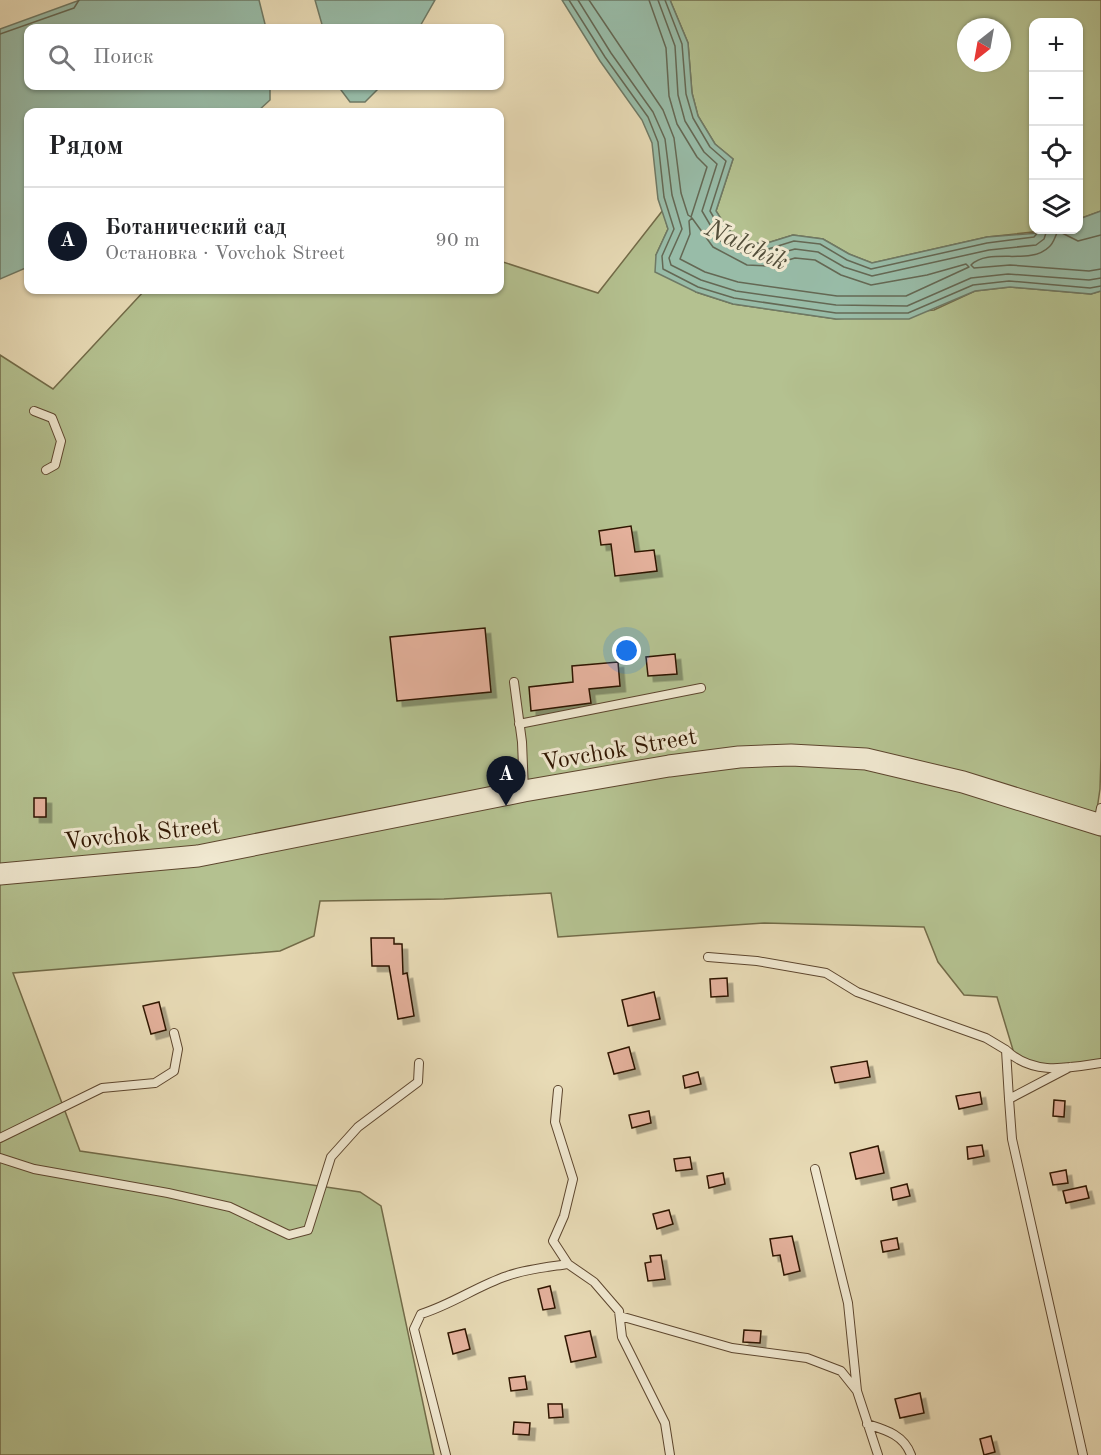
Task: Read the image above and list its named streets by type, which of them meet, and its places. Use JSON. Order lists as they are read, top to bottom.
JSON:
{
  "streets": {
    "street": ["Vovchok Street"]
  },
  "water": ["Nalchik"],
  "north": "bottom left",
  "page": {
    "map_buttons": ["+", "−"],
    "search": "Поиск",
    "heading": "Рядом",
    "list": [
      {
        "mark": "A",
        "name": "Ботанический сад",
        "note": "Остановка · Vovchok Street",
        "value": "90 m"
      }
    ],
    "pins": "A"
  }
}
